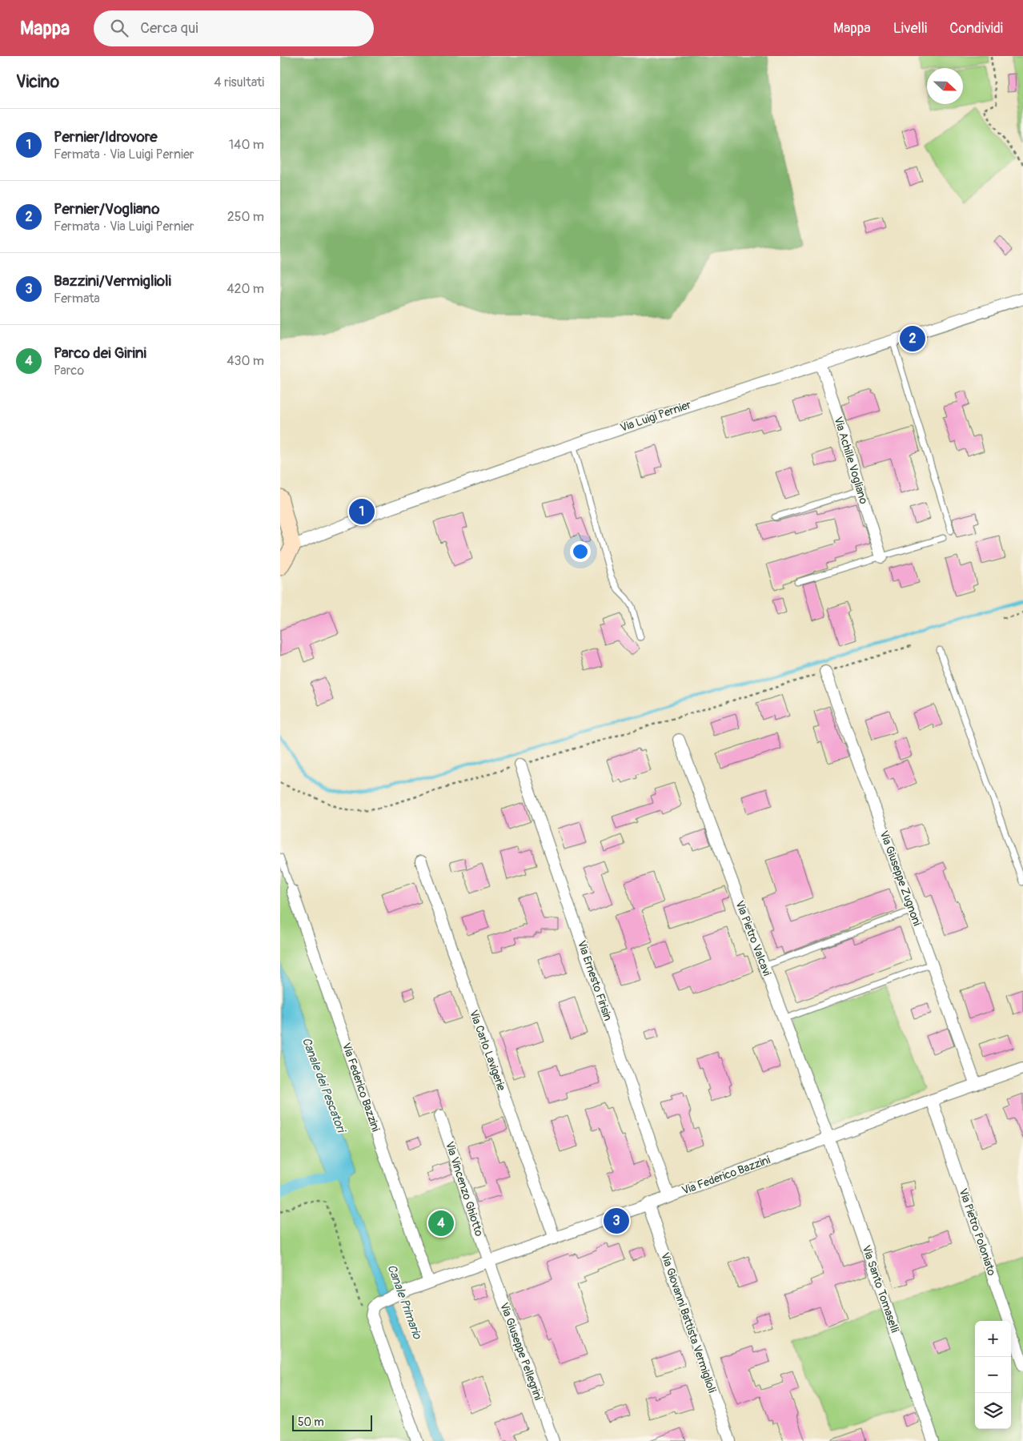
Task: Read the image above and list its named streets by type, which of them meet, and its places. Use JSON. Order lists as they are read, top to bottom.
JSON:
{
  "streets": {
    "street": [
      "Via Luigi Pernier",
      "Via Achille Vogliano",
      "Via Giuseppe Zugnoni",
      "Via Pietro Valcavi",
      "Via Ernesto Firisin",
      "Via Carlo Lavigerie",
      "Via Federico Bazzini",
      "Via Vincenzo Ghiotto",
      "Via Pietro Poloniato",
      "Via Santo Tomaselli",
      "Via Giovanni Battista Vermiglioli",
      "Via Giuseppe Pellegrini"
    ]
  },
  "crossings": [
    ["Via Luigi Pernier", "Via Achille Vogliano"],
    ["Via Giuseppe Zugnoni", "Via Federico Bazzini"],
    ["Via Pietro Valcavi", "Via Federico Bazzini"],
    ["Via Pietro Valcavi", "Via Santo Tomaselli"],
    ["Via Ernesto Firisin", "Via Federico Bazzini"],
    ["Via Carlo Lavigerie", "Via Federico Bazzini"],
    ["Via Federico Bazzini", "Via Vincenzo Ghiotto"],
    ["Via Federico Bazzini", "Via Pietro Poloniato"],
    ["Via Federico Bazzini", "Via Santo Tomaselli"],
    ["Via Federico Bazzini", "Via Giovanni Battista Vermiglioli"],
    ["Via Federico Bazzini", "Via Giuseppe Pellegrini"],
    ["Via Vincenzo Ghiotto", "Via Giuseppe Pellegrini"]
  ],
  "water": ["Canale dei Pescatori", "Canale Primario"],
  "scale_bar": "50 m",
  "north": "right",
  "page": {
    "header": "Mappa",
    "search": "Cerca qui",
    "nav": ["Mappa", "Livelli", "Condividi"],
    "heading": ["Vicino", "4 risultati"],
    "list": [
      {
        "mark": "1",
        "name": "Pernier/Idrovore",
        "note": "Fermata · Via Luigi Pernier",
        "value": "140 m"
      },
      {
        "mark": "2",
        "name": "Pernier/Vogliano",
        "note": "Fermata · Via Luigi Pernier",
        "value": "250 m"
      },
      {
        "mark": "3",
        "name": "Bazzini/Vermiglioli",
        "note": "Fermata",
        "value": "420 m"
      },
      {
        "mark": "4",
        "name": "Parco dei Girini",
        "note": "Parco",
        "value": "430 m"
      }
    ],
    "pins": [
      "2",
      "1",
      "3",
      "4"
    ],
    "map_buttons": ["+", "−"],
    "scale": "50 m"
  }
}
